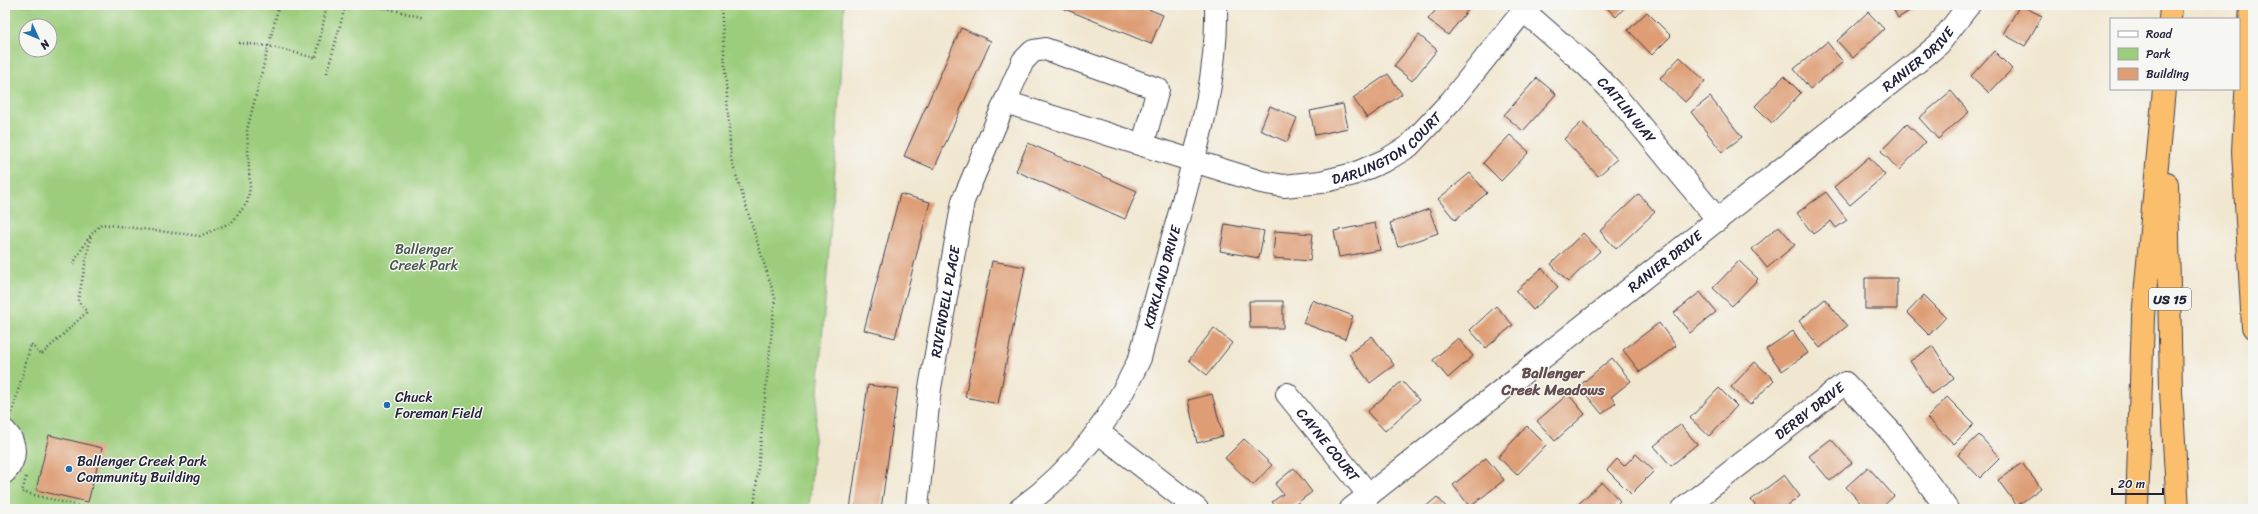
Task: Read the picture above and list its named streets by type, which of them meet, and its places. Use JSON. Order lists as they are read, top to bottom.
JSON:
{
  "streets": {
    "highway": ["US 15"],
    "street": [
      "RANIER DRIVE",
      "CAITLIN WAY",
      "DARLINGTON COURT",
      "KIRKLAND DRIVE",
      "RIVENDELL PLACE",
      "DERBY DRIVE",
      "CAYNE COURT"
    ]
  },
  "crossings": [
    ["RANIER DRIVE", "CAITLIN WAY"],
    ["RANIER DRIVE", "CAYNE COURT"],
    ["CAITLIN WAY", "DARLINGTON COURT"],
    ["DARLINGTON COURT", "KIRKLAND DRIVE"]
  ],
  "districts": ["Ballenger Creek Meadows"],
  "parks": ["Ballenger Creek Park"],
  "places": ["Chuck Foreman Field", "Ballenger Creek Park Community Building"],
  "legend": ["Road", "Park", "Building"],
  "scale_bar": "20 m",
  "north": "bottom right"
}
